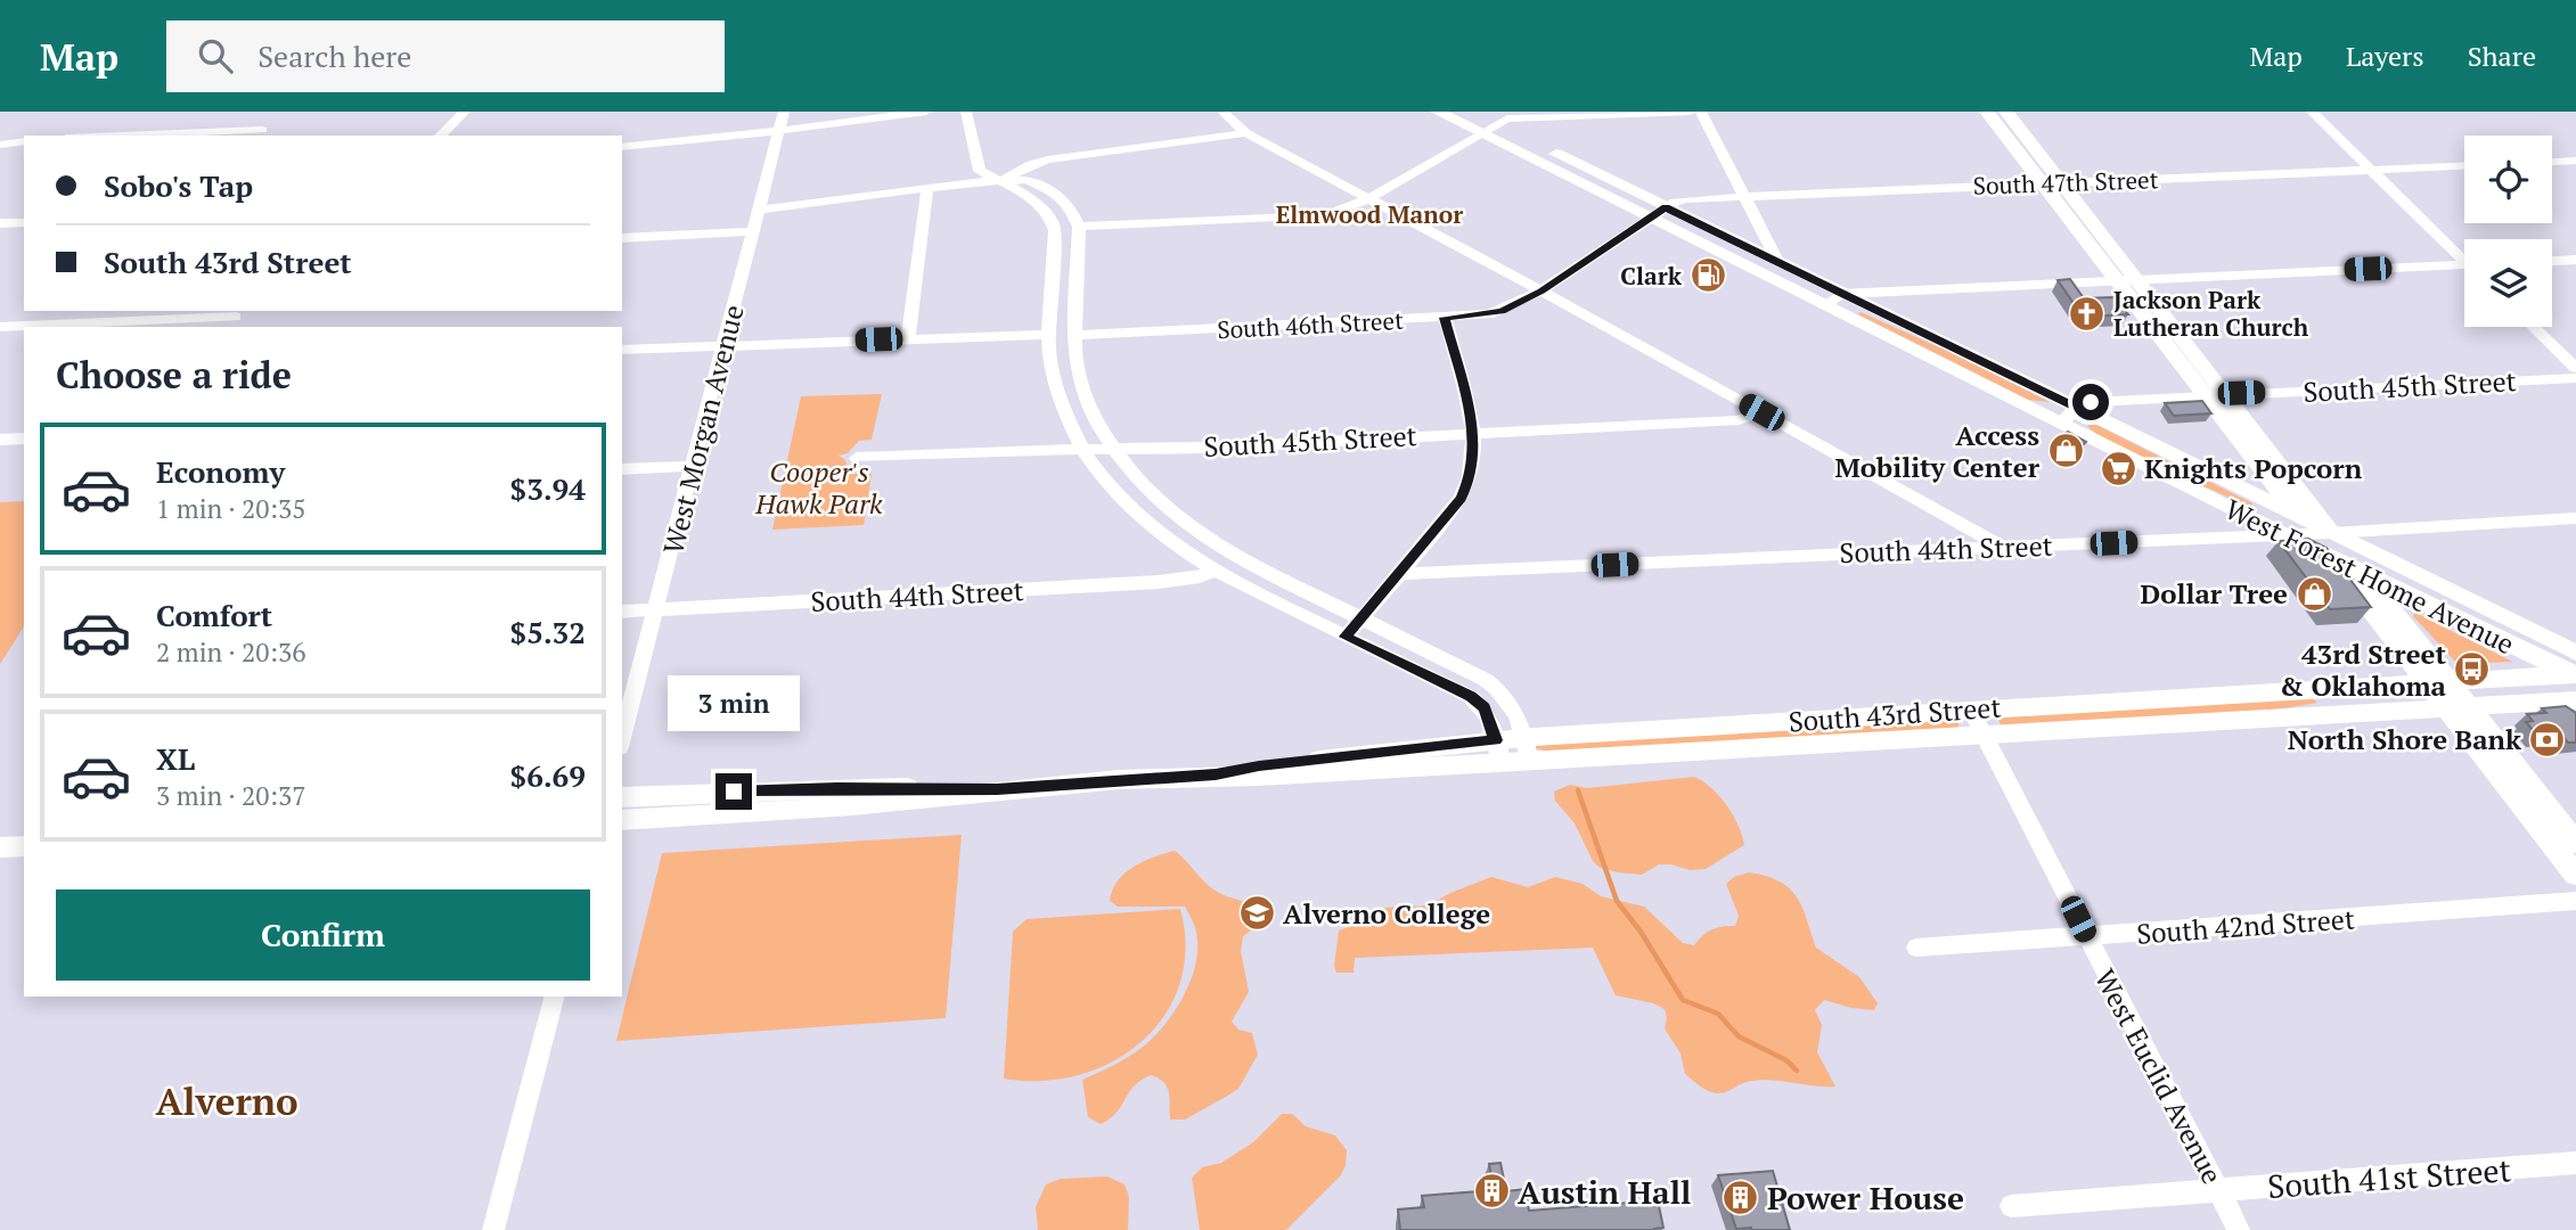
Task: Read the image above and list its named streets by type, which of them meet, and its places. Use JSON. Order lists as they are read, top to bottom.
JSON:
{
  "streets": {
    "main road": ["West Forest Home Avenue", "South 43rd Street"],
    "street": [
      "South 47th Street",
      "South 46th Street",
      "South 45th Street",
      "West Morgan Avenue",
      "South 44th Street",
      "South 42nd Street",
      "West Euclid Avenue",
      "South 41st Street"
    ]
  },
  "crossings": [
    ["South 47th Street", "South 46th Street"],
    ["South 47th Street", "West Forest Home Avenue"],
    ["South 46th Street", "West Forest Home Avenue"],
    ["South 45th Street", "West Forest Home Avenue"],
    ["West Morgan Avenue", "South 44th Street"],
    ["South 44th Street", "West Forest Home Avenue"],
    ["West Forest Home Avenue", "South 43rd Street"],
    ["South 43rd Street", "West Euclid Avenue"],
    ["South 42nd Street", "West Euclid Avenue"],
    ["West Euclid Avenue", "South 41st Street"]
  ],
  "districts": ["Elmwood Manor", "Alverno"],
  "parks": ["Cooper's Hawk Park"],
  "places": {
    "fuel station": ["Clark"],
    "church": ["Jackson Park Lutheran Church"],
    "shop": ["Access Mobility Center", "Dollar Tree"],
    "supermarket": ["Knights Popcorn"],
    "bus stop": ["43rd Street & Oklahoma"],
    "bank": ["North Shore Bank"],
    "school or university": ["Alverno College"],
    "building": ["Austin Hall", "Power House"]
  },
  "page": {
    "header": "Map",
    "search": "Search here",
    "nav": ["Map", "Layers", "Share"],
    "banner": ["Sobo's Tap", "South 43rd Street"],
    "heading": "Choose a ride",
    "list": [
      {
        "name": "Economy",
        "note": "1 min · 20:35",
        "value": "$3.94"
      },
      {
        "name": "Comfort",
        "note": "2 min · 20:36",
        "value": "$5.32"
      },
      {
        "name": "XL",
        "note": "3 min · 20:37",
        "value": "$6.69"
      }
    ],
    "bubble": "3 min",
    "buttons": "Confirm"
  }
}
